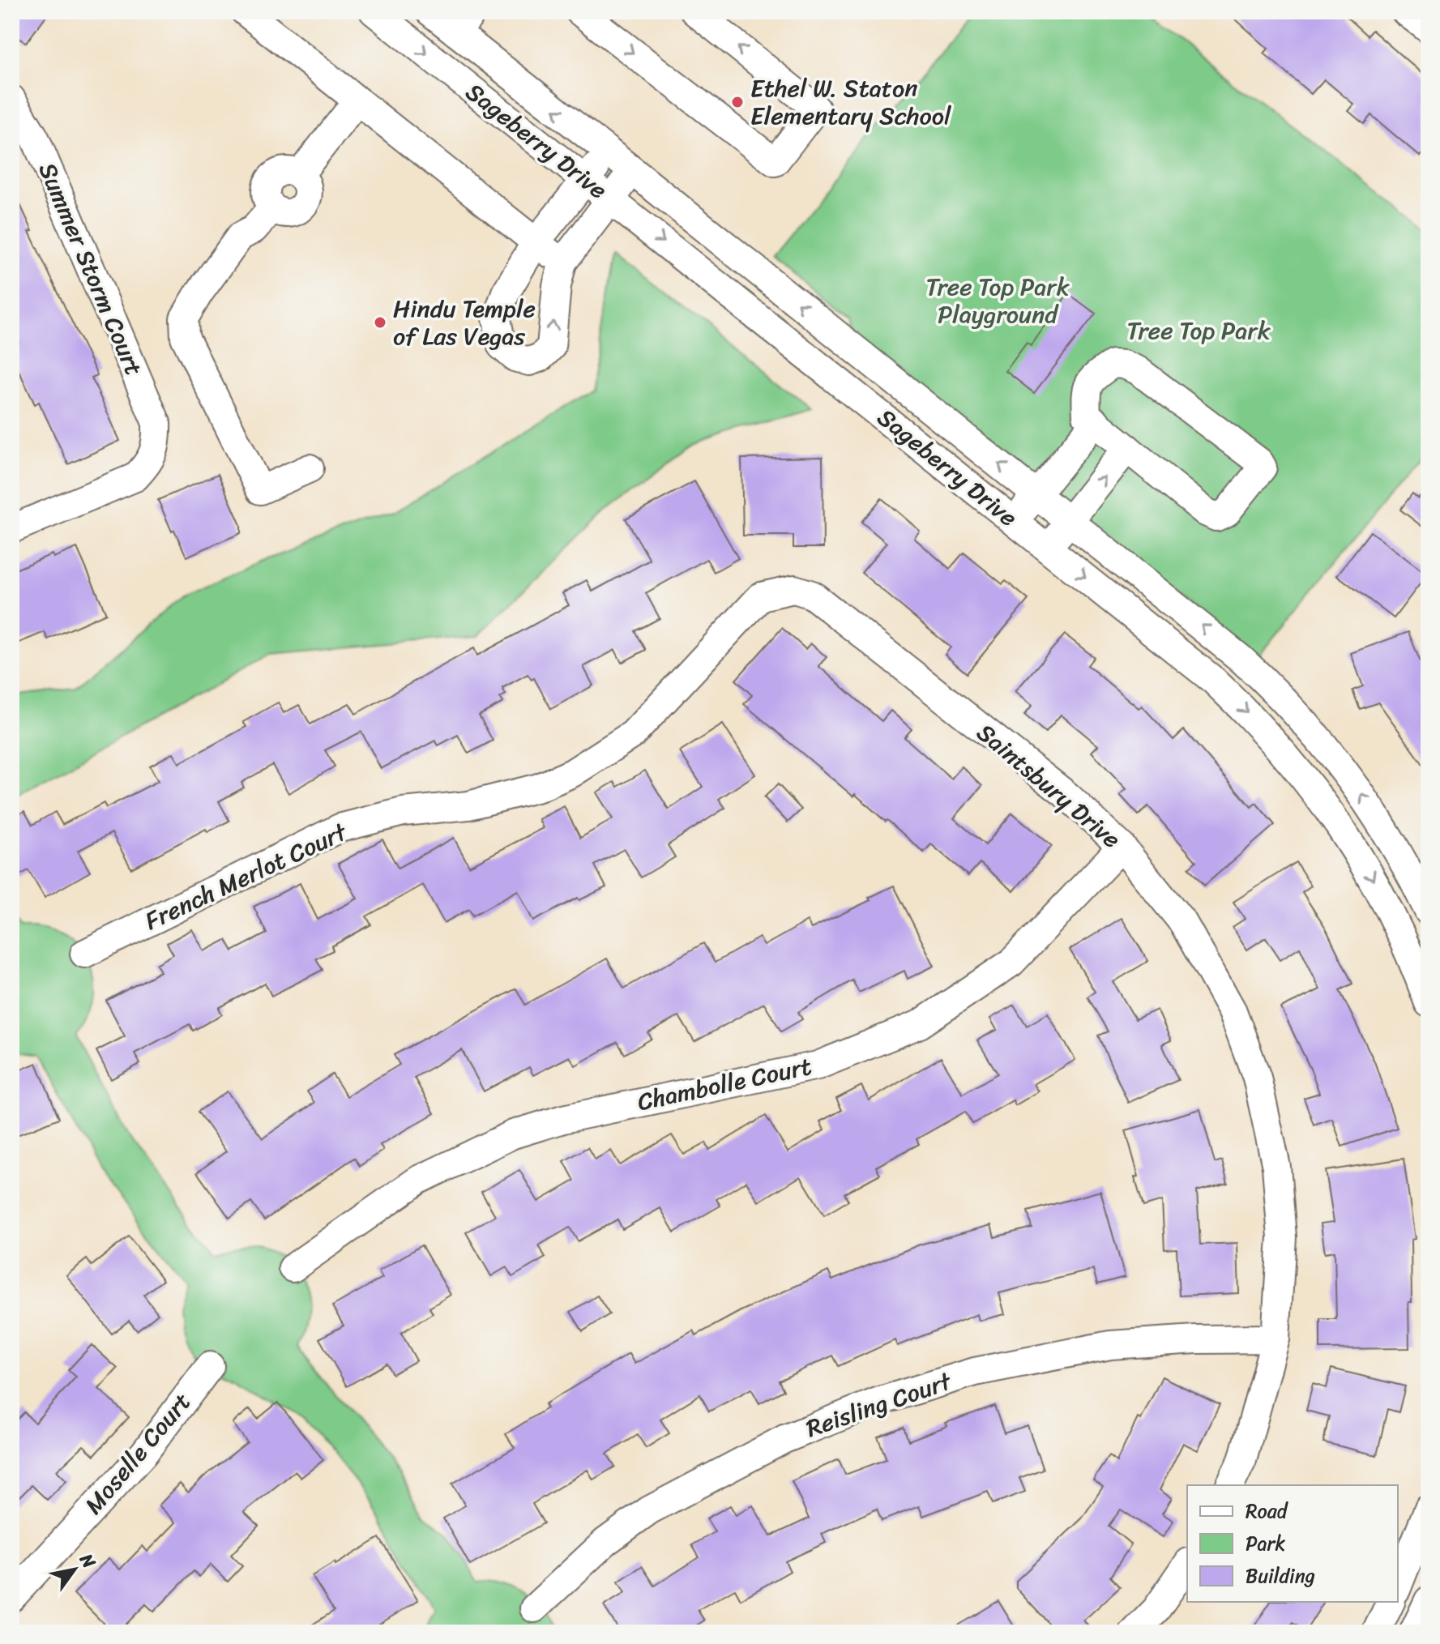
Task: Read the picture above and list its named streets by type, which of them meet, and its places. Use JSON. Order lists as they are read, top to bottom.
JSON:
{
  "streets": {
    "street": [
      "Sageberry Drive",
      "Summer Storm Court",
      "Saintsbury Drive",
      "French Merlot Court",
      "Chambolle Court",
      "Reisling Court",
      "Moselle Court"
    ]
  },
  "crossings": [
    ["Saintsbury Drive", "French Merlot Court"],
    ["Saintsbury Drive", "Chambolle Court"],
    ["Saintsbury Drive", "Reisling Court"]
  ],
  "parks": ["Tree Top Park Playground", "Tree Top Park"],
  "places": ["Ethel W. Staton Elementary School", "Hindu Temple of Las Vegas"],
  "legend": ["Road", "Park", "Building"],
  "north": "top right"
}
